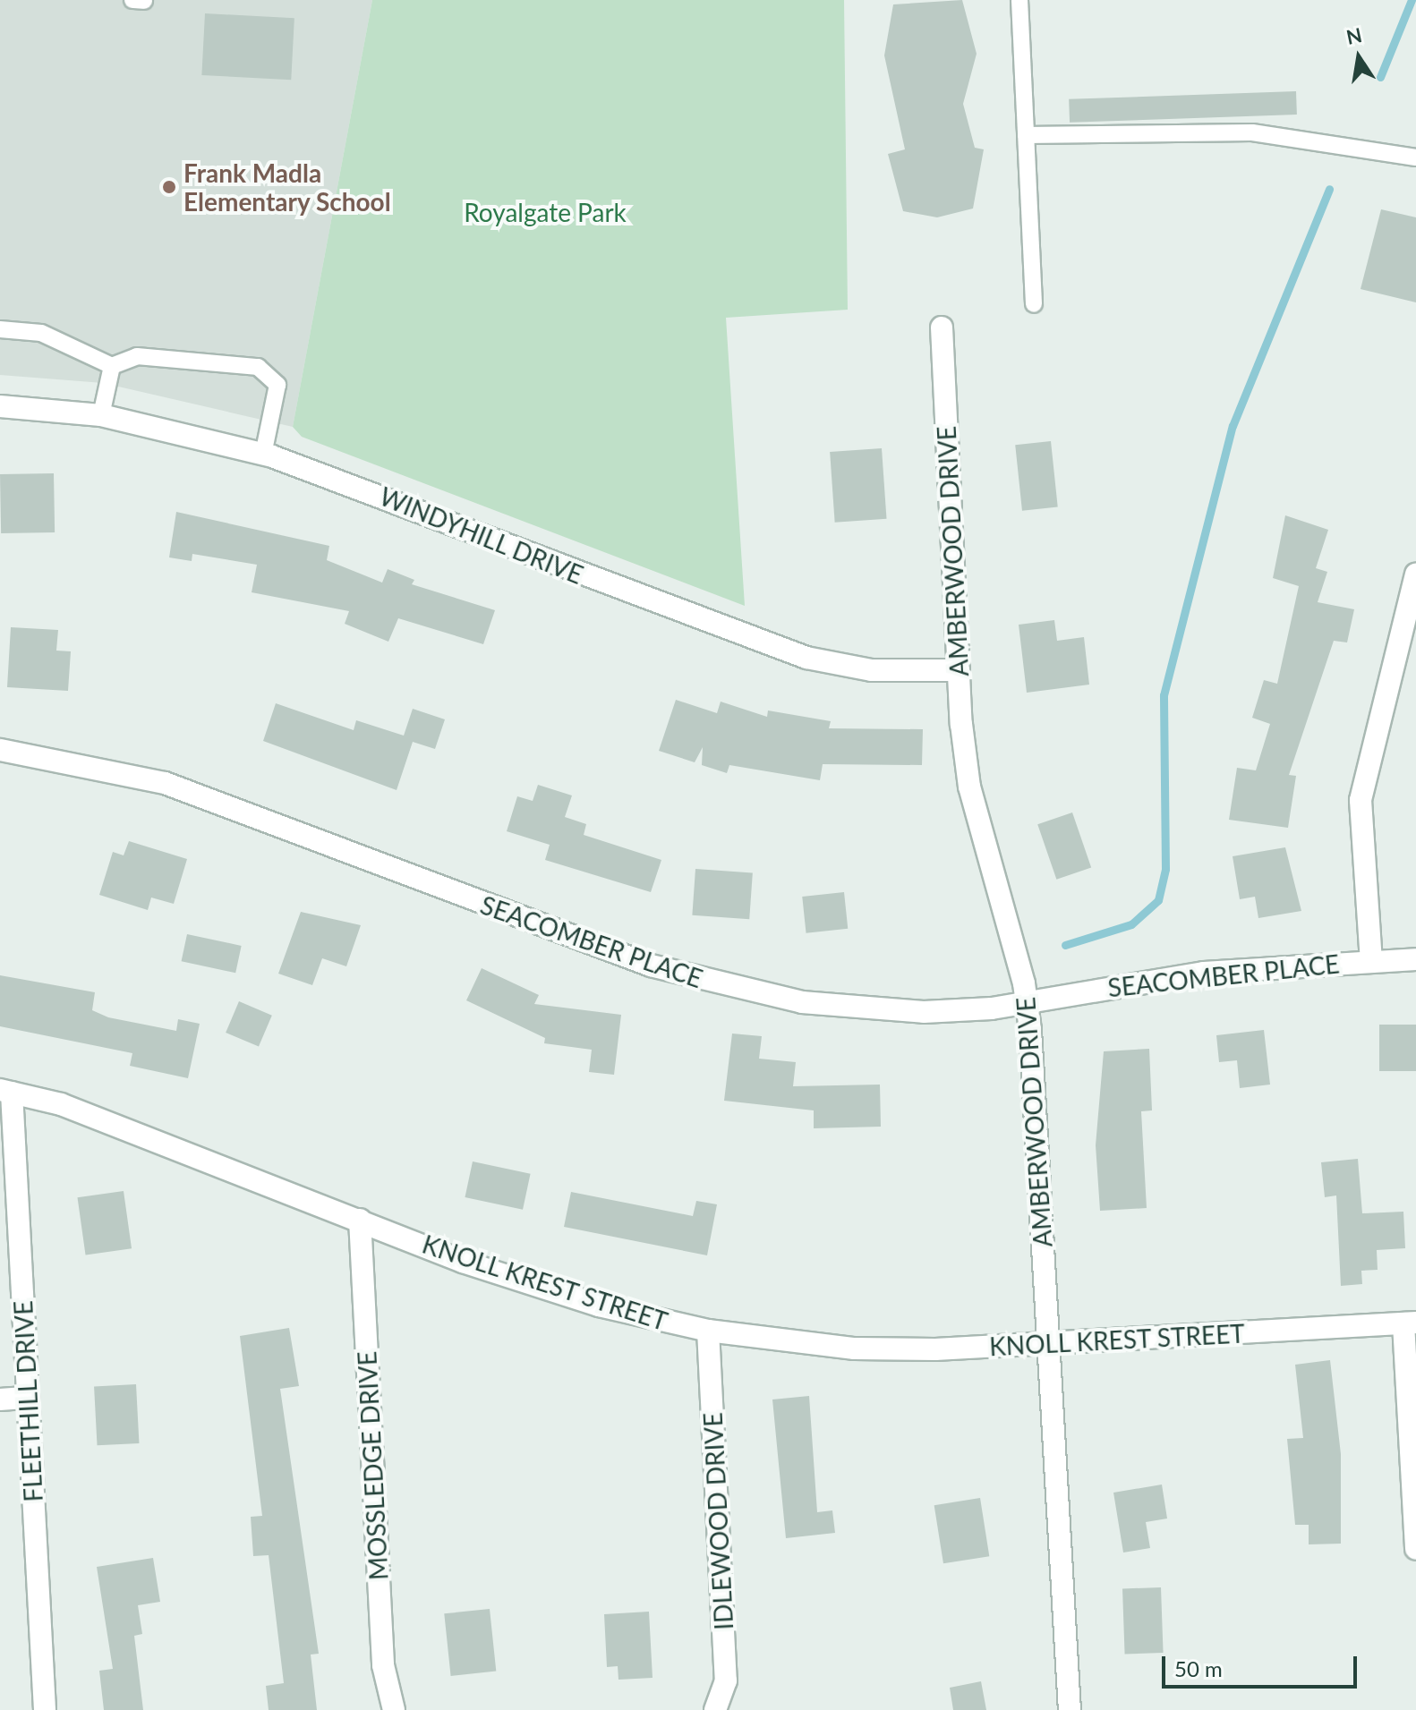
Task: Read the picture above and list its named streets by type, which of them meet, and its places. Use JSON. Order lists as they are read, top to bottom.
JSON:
{
  "streets": {
    "street": [
      "WINDYHILL DRIVE",
      "AMBERWOOD DRIVE",
      "SEACOMBER PLACE",
      "KNOLL KREST STREET",
      "FLEETHILL DRIVE",
      "MOSSLEDGE DRIVE",
      "IDLEWOOD DRIVE"
    ]
  },
  "crossings": [
    ["WINDYHILL DRIVE", "AMBERWOOD DRIVE"],
    ["AMBERWOOD DRIVE", "SEACOMBER PLACE"],
    ["AMBERWOOD DRIVE", "KNOLL KREST STREET"],
    ["KNOLL KREST STREET", "FLEETHILL DRIVE"],
    ["KNOLL KREST STREET", "MOSSLEDGE DRIVE"],
    ["KNOLL KREST STREET", "IDLEWOOD DRIVE"]
  ],
  "parks": ["Royalgate Park"],
  "places": ["Frank Madla Elementary School"],
  "scale_bar": "50 m",
  "north": "top"
}
